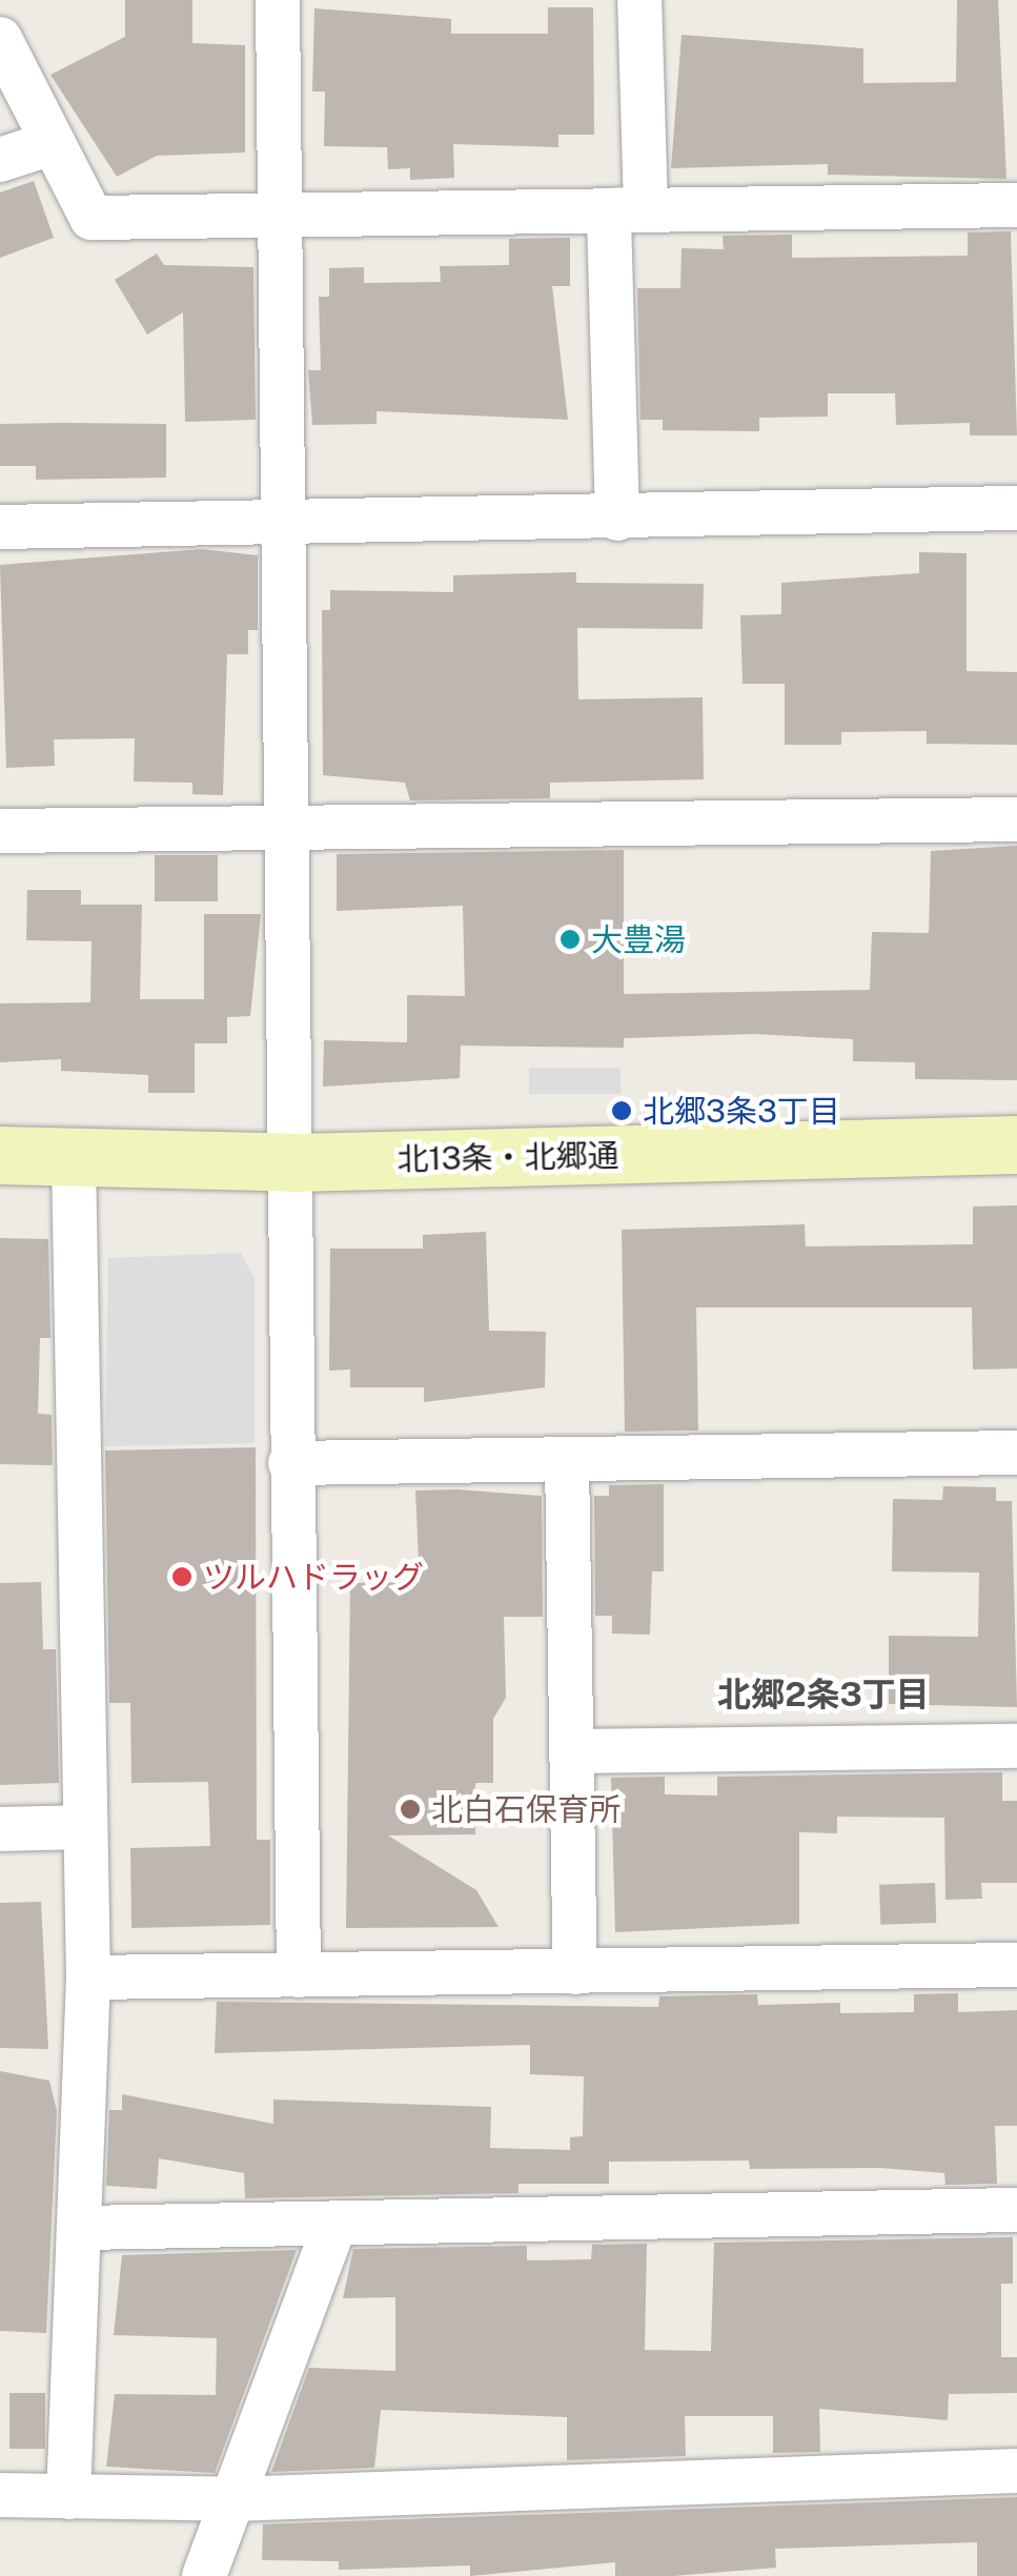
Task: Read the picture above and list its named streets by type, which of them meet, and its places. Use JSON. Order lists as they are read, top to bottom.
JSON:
{
  "streets": {
    "main road": ["北13条・北郷通"]
  },
  "districts": ["北郷2条3丁目"],
  "places": [
    "大豊湯",
    "北郷3条3丁目",
    "ツルハドラッグ",
    "北白石保育所"
  ]
}
